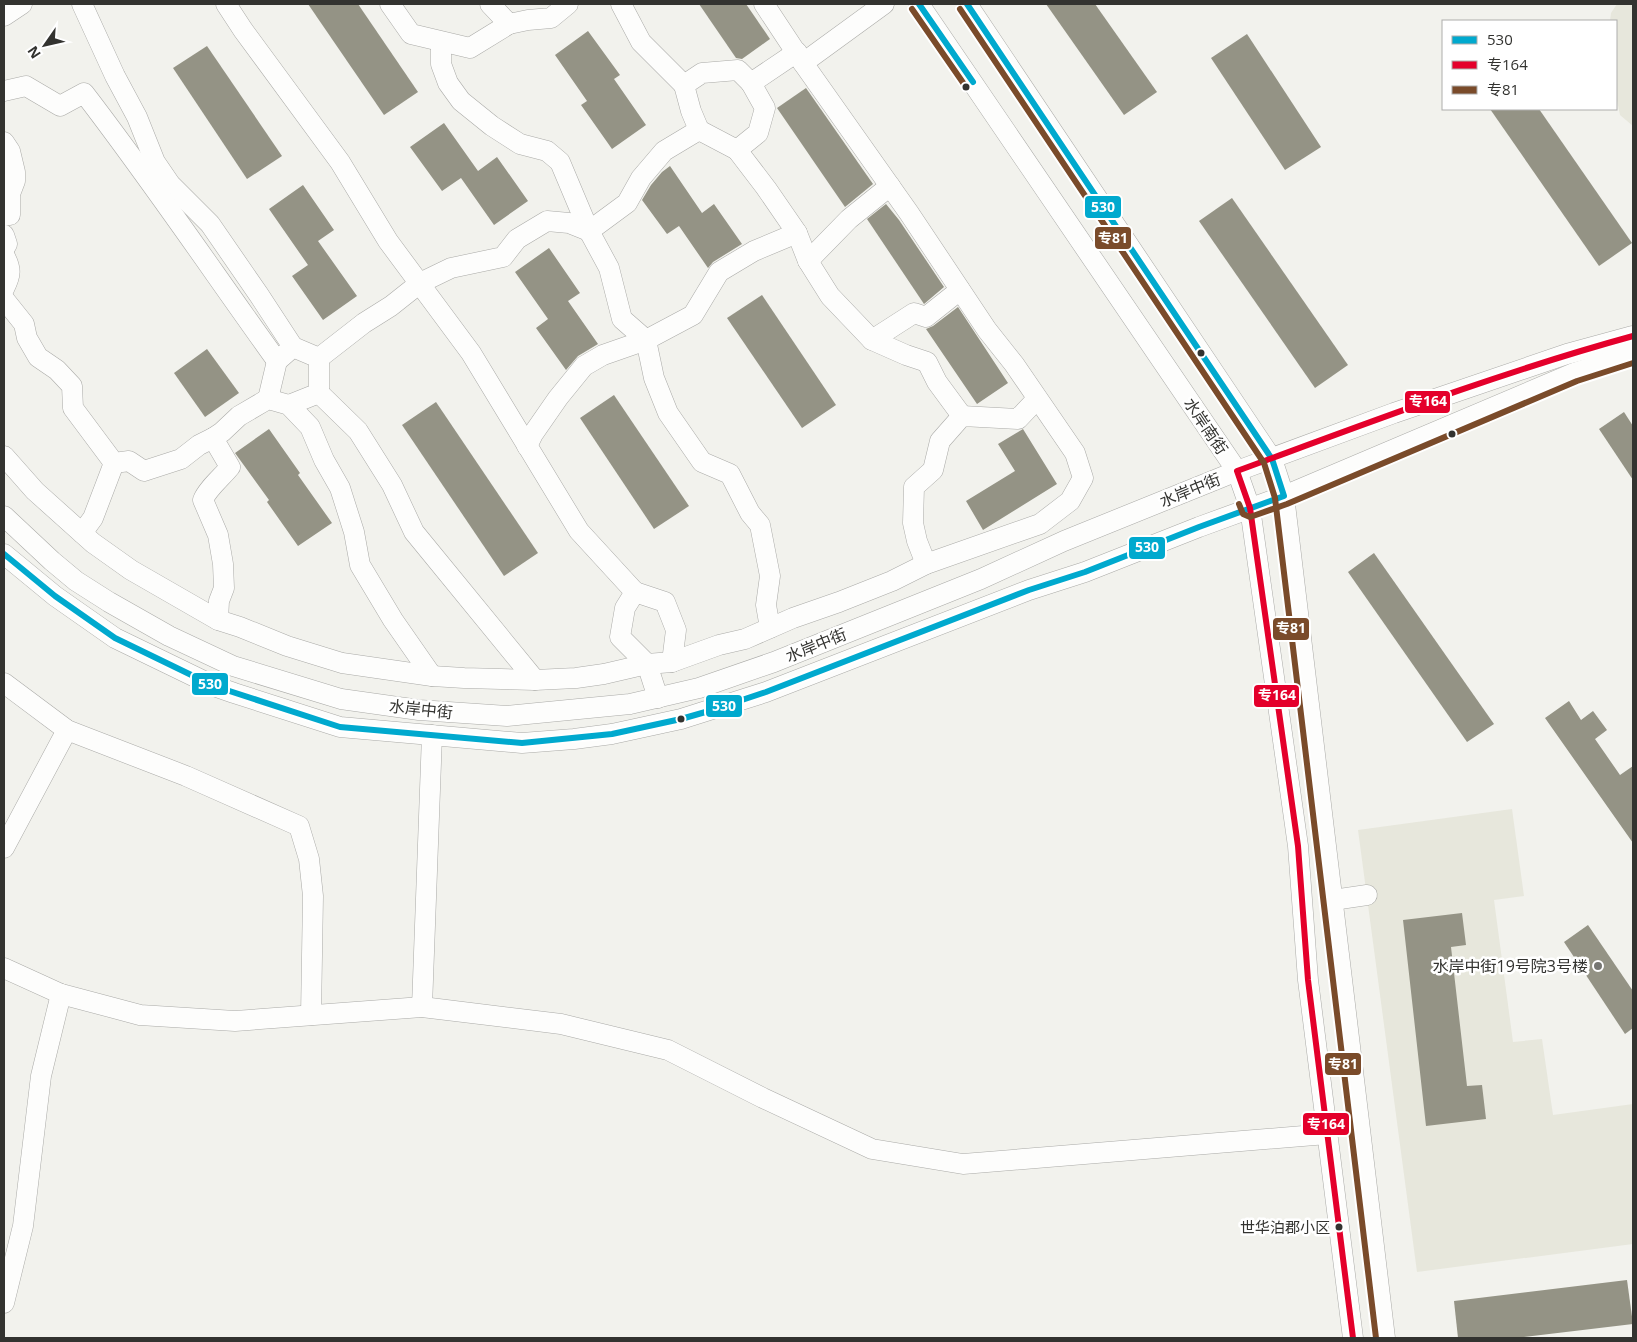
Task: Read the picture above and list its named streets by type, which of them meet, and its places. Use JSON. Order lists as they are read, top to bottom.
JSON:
{
  "streets": {
    "street": ["水岸南街", "水岸中街"]
  },
  "crossings": [
    ["水岸南街", "水岸中街"]
  ],
  "places": ["水岸中街19号院3号楼", "世华泊郡小区"],
  "lines": ["transit line 530", "transit line 专81", "transit line 专164"],
  "legend": ["530", "专164", "专81"],
  "north": "bottom left"
}
